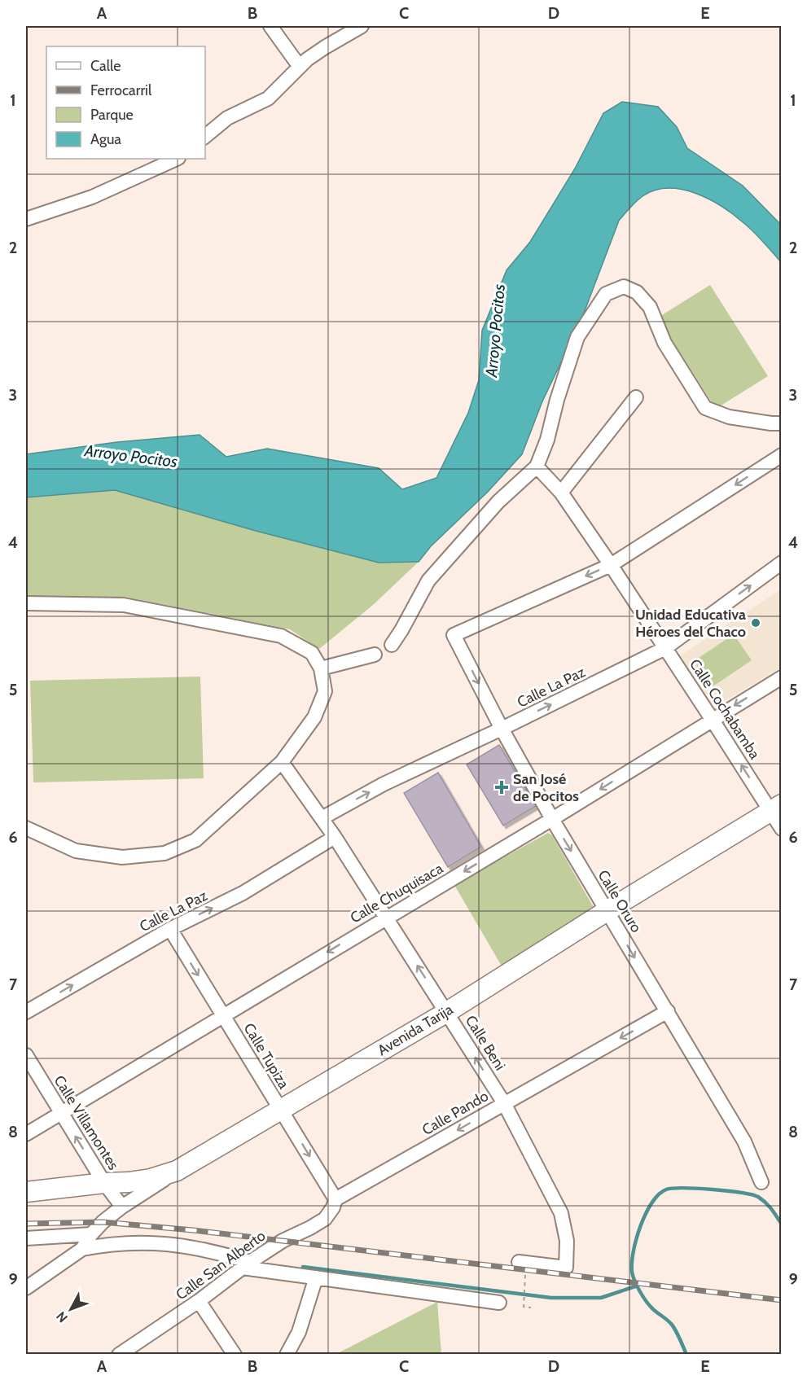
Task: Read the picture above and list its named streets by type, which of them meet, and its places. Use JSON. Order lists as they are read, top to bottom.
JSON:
{
  "streets": {
    "highway": ["Avenida Tarija"],
    "street": [
      "Calle La Paz",
      "Calle Cochabamba",
      "Calle Chuquisaca",
      "Calle Oruro",
      "Calle Beni",
      "Calle Tupiza",
      "Calle Pando",
      "Calle Villamontes",
      "Calle San Alberto"
    ]
  },
  "crossings": [
    ["Calle La Paz", "Calle Cochabamba"],
    ["Calle La Paz", "Calle Oruro"],
    ["Calle La Paz", "Calle Beni"],
    ["Calle La Paz", "Calle Tupiza"],
    ["Calle Cochabamba", "Calle Chuquisaca"],
    ["Calle Cochabamba", "Calle Oruro"],
    ["Calle Cochabamba", "Avenida Tarija"],
    ["Calle Chuquisaca", "Calle Oruro"],
    ["Calle Chuquisaca", "Calle Beni"],
    ["Calle Chuquisaca", "Calle Tupiza"],
    ["Calle Chuquisaca", "Calle Villamontes"],
    ["Calle Oruro", "Avenida Tarija"],
    ["Calle Oruro", "Calle Pando"],
    ["Avenida Tarija", "Calle Beni"],
    ["Avenida Tarija", "Calle Tupiza"],
    ["Avenida Tarija", "Calle Villamontes"],
    ["Calle Beni", "Calle Pando"],
    ["Calle Tupiza", "Calle Pando"],
    ["Calle Tupiza", "Calle San Alberto"],
    ["Calle Pando", "Calle San Alberto"]
  ],
  "one_way": [
    "Calle La Paz",
    "Calle Chuquisaca",
    "Calle Tupiza",
    "Calle Pando",
    "Calle Villamontes"
  ],
  "water": ["Arroyo Pocitos"],
  "places": {
    "other": ["Unidad Educativa Héroes del Chaco"],
    "health": ["San José de Pocitos"]
  },
  "legend": [
    "Calle",
    "Ferrocarril",
    "Parque",
    "Agua"
  ],
  "north": "bottom left",
  "grid": {
    "columns": [
      "A",
      "B",
      "C",
      "D",
      "E"
    ],
    "rows": [
      "1",
      "2",
      "3",
      "4",
      "5",
      "6",
      "7",
      "8",
      "9"
    ]
  }
}
